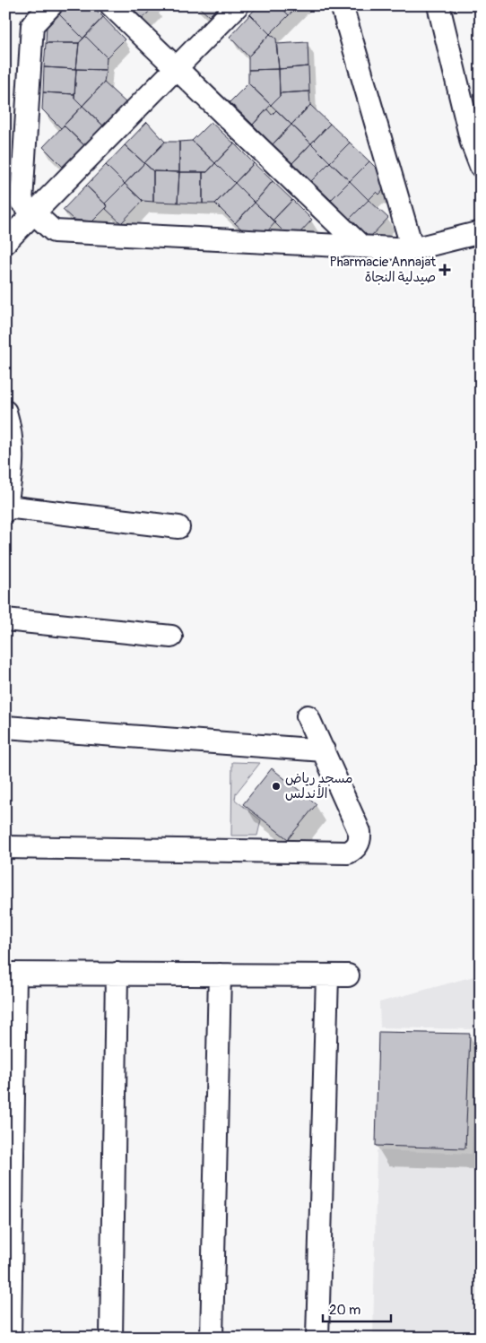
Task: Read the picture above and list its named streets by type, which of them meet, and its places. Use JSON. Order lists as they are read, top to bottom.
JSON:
{
  "places": {
    "health": ["Pharmacie Annajat صيدلية النجاة"],
    "other": ["مسجد رياض الأندلس"]
  },
  "scale_bar": "20 m"
}
